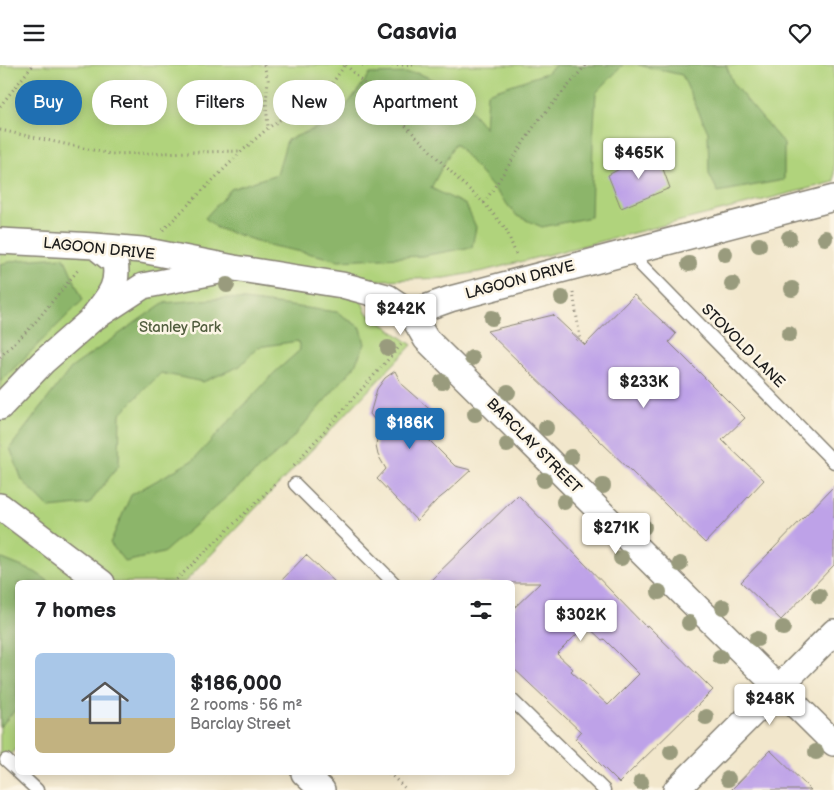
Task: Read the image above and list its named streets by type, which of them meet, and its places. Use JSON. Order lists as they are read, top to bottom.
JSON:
{
  "streets": {
    "street": ["LAGOON DRIVE", "BARCLAY STREET"],
    "lane": ["STOVOLD LANE"]
  },
  "crossings": [
    ["LAGOON DRIVE", "STOVOLD LANE"],
    ["LAGOON DRIVE", "BARCLAY STREET"]
  ],
  "parks": ["Stanley Park"],
  "page": {
    "header": "Casavia",
    "chip": [
      "Buy",
      "Rent",
      "Filters",
      "New",
      "Apartment"
    ],
    "price": [
      "$465K",
      "$242K",
      "$233K",
      "$186K",
      "$271K",
      "$302K",
      "$248K"
    ],
    "heading": "7 homes",
    "list": [
      {
        "name": "$186,000",
        "note": "2 rooms · 56 m² · Barclay Street"
      }
    ]
  }
}
